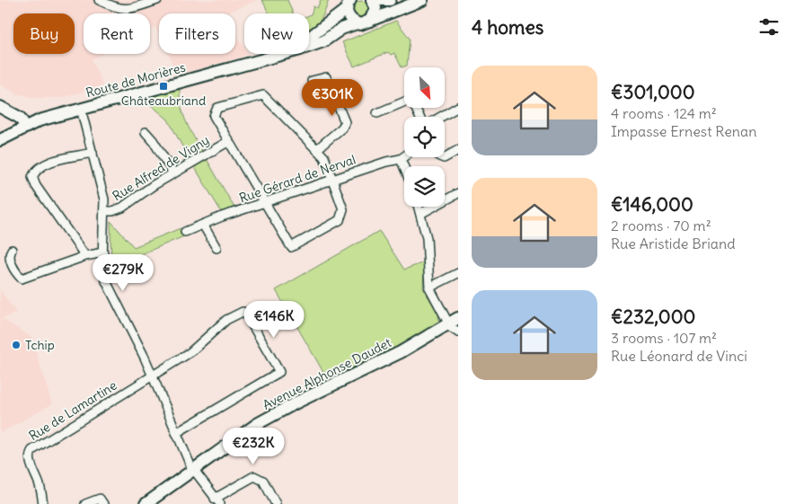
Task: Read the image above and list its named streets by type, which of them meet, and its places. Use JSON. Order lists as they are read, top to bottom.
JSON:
{
  "streets": {
    "main road": ["Route de Morières", "Avenue Alphonse Daudet"],
    "street": ["Rue Alfred de Vigny", "Rue Gérard de Nerval", "Rue de Lamartine"]
  },
  "places": {
    "transit": ["Châteaubriand"],
    "other": ["Tchip"]
  },
  "north": "bottom right",
  "page": {
    "heading": "4 homes",
    "chip": [
      "Buy",
      "Rent",
      "Filters",
      "New"
    ],
    "list": [
      {
        "name": "€301,000",
        "note": "4 rooms · 124 m² · Impasse Ernest Renan"
      },
      {
        "name": "€146,000",
        "note": "2 rooms · 70 m² · Rue Aristide Briand"
      },
      {
        "name": "€232,000",
        "note": "3 rooms · 107 m² · Rue Léonard de Vinci"
      }
    ],
    "price": [
      "€301K",
      "€279K",
      "€146K",
      "€232K"
    ]
  }
}
